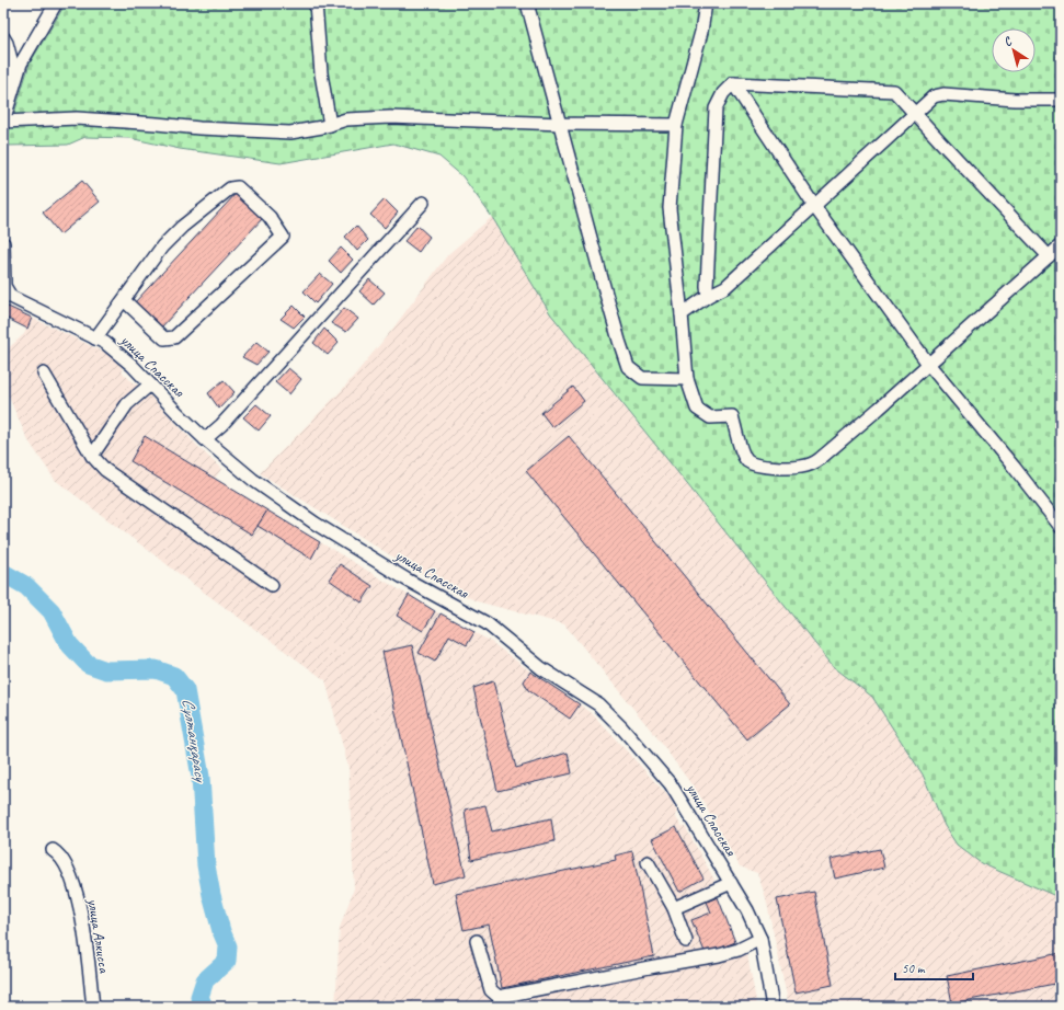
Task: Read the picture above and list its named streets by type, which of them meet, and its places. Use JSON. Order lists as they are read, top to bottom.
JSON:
{
  "streets": {
    "street": ["улица Спасская", "улица Алкисса"]
  },
  "water": ["Сұлтанқарасу"],
  "scale_bar": "50 m",
  "north": "top left"
}
